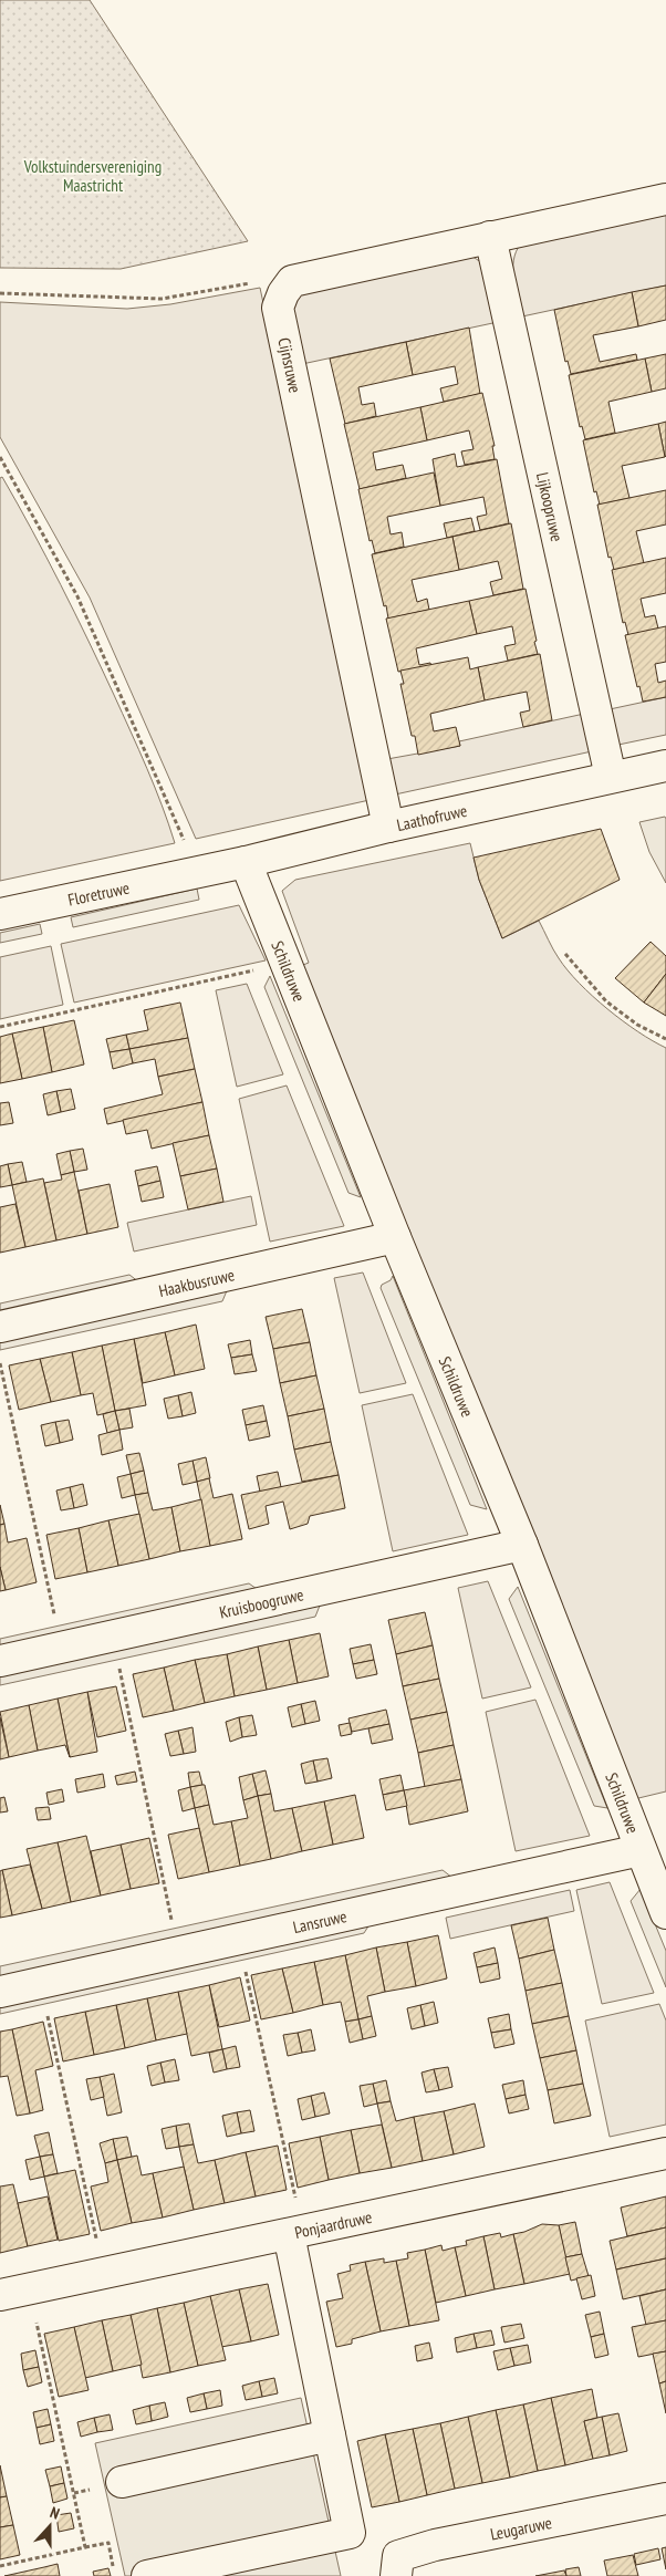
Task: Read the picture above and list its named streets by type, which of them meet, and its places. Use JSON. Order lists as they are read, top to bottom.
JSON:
{
  "streets": {
    "street": [
      "Cijnsruwe",
      "Lijkoopruwe",
      "Laathofruwe",
      "Floretruwe",
      "Schildruwe",
      "Haakbusruwe",
      "Kruisboogruwe",
      "Lansruwe",
      "Ponjaardruwe",
      "Leugaruwe"
    ]
  },
  "crossings": [
    ["Cijnsruwe", "Laathofruwe"],
    ["Lijkoopruwe", "Laathofruwe"],
    ["Laathofruwe", "Floretruwe"],
    ["Laathofruwe", "Schildruwe"],
    ["Schildruwe", "Haakbusruwe"],
    ["Schildruwe", "Kruisboogruwe"],
    ["Schildruwe", "Lansruwe"]
  ],
  "parks": ["Volkstuindersvereniging Maastricht"],
  "north": "top"
}
